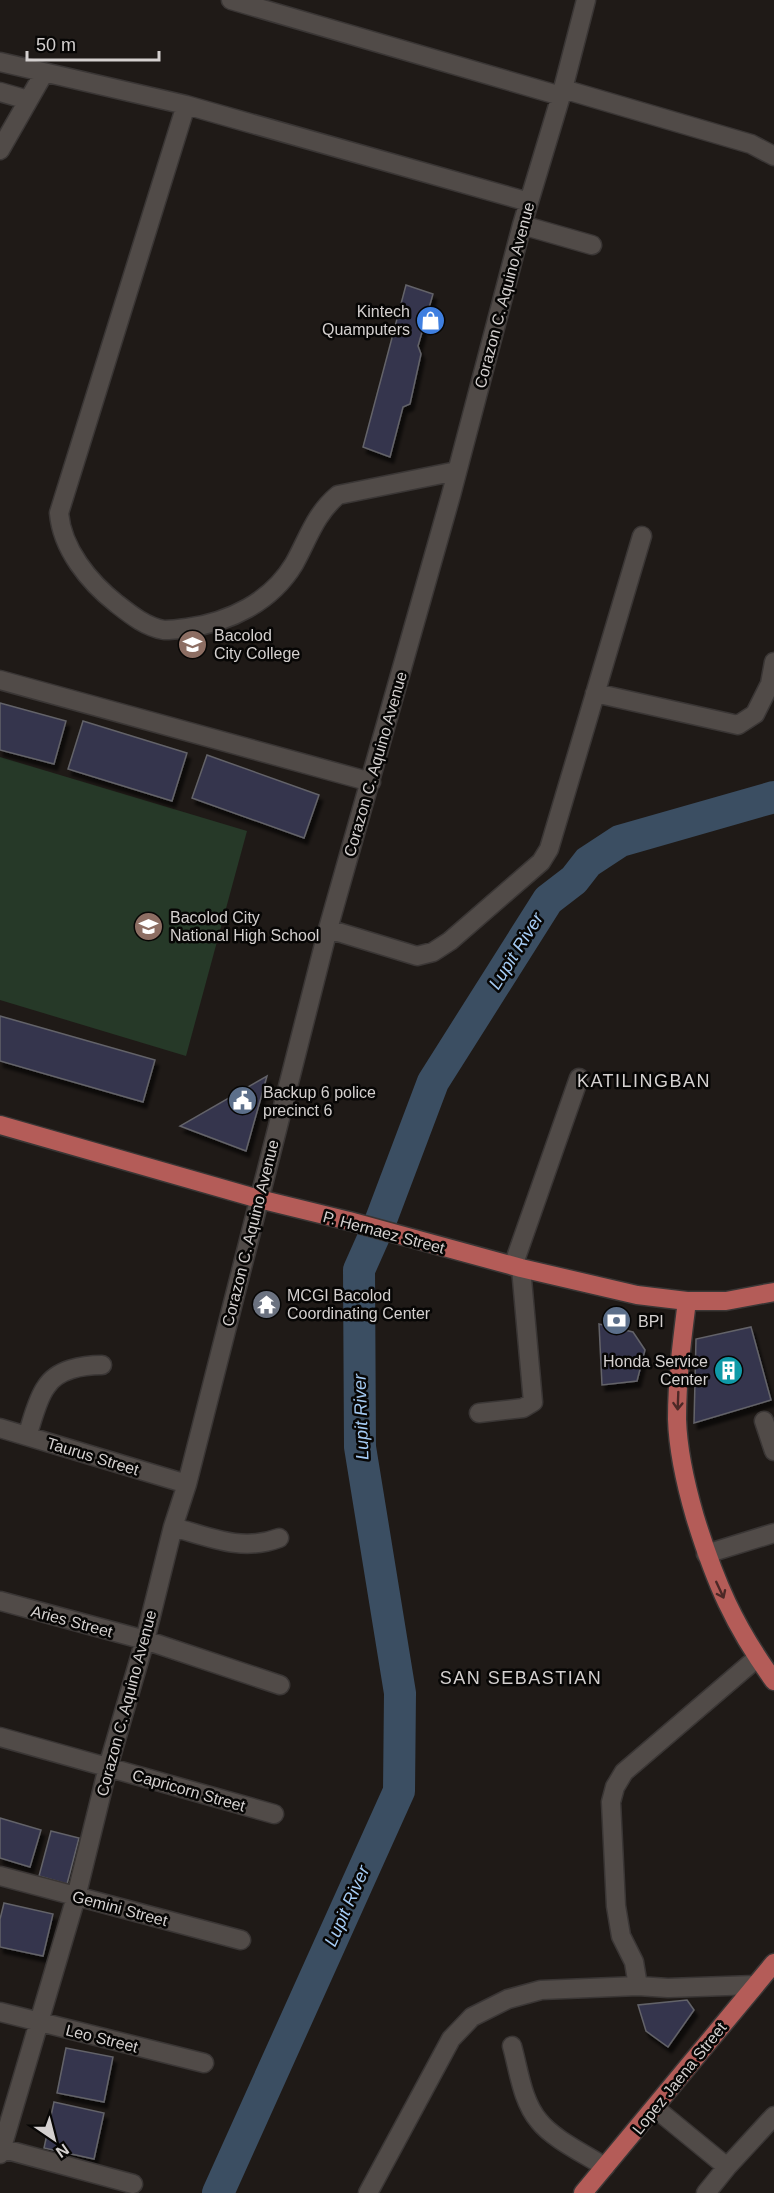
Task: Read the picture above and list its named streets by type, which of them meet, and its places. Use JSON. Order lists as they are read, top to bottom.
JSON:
{
  "streets": {
    "main road": ["P. Hernaez Street", "Lopez Jaena Street"],
    "street": [
      "Corazon C. Aquino Avenue",
      "Taurus Street",
      "Aries Street",
      "Capricorn Street",
      "Gemini Street",
      "Leo Street"
    ]
  },
  "crossings": [
    ["Corazon C. Aquino Avenue", "P. Hernaez Street"],
    ["Corazon C. Aquino Avenue", "Taurus Street"],
    ["Corazon C. Aquino Avenue", "Aries Street"],
    ["Corazon C. Aquino Avenue", "Capricorn Street"],
    ["Corazon C. Aquino Avenue", "Gemini Street"],
    ["Corazon C. Aquino Avenue", "Leo Street"]
  ],
  "districts": ["KATILINGBAN", "SAN SEBASTIAN"],
  "water": ["Lupit River"],
  "places": {
    "shop": ["Kintech Quamputers"],
    "school or university": ["Bacolod City College", "Bacolod City National High School"],
    "public building": ["Backup 6 police precinct 6"],
    "temple": ["MCGI Bacolod Coordinating Center"],
    "bank": ["BPI"],
    "building": ["Honda Service Center"]
  },
  "scale_bar": "50 m",
  "north": "bottom right"
}
